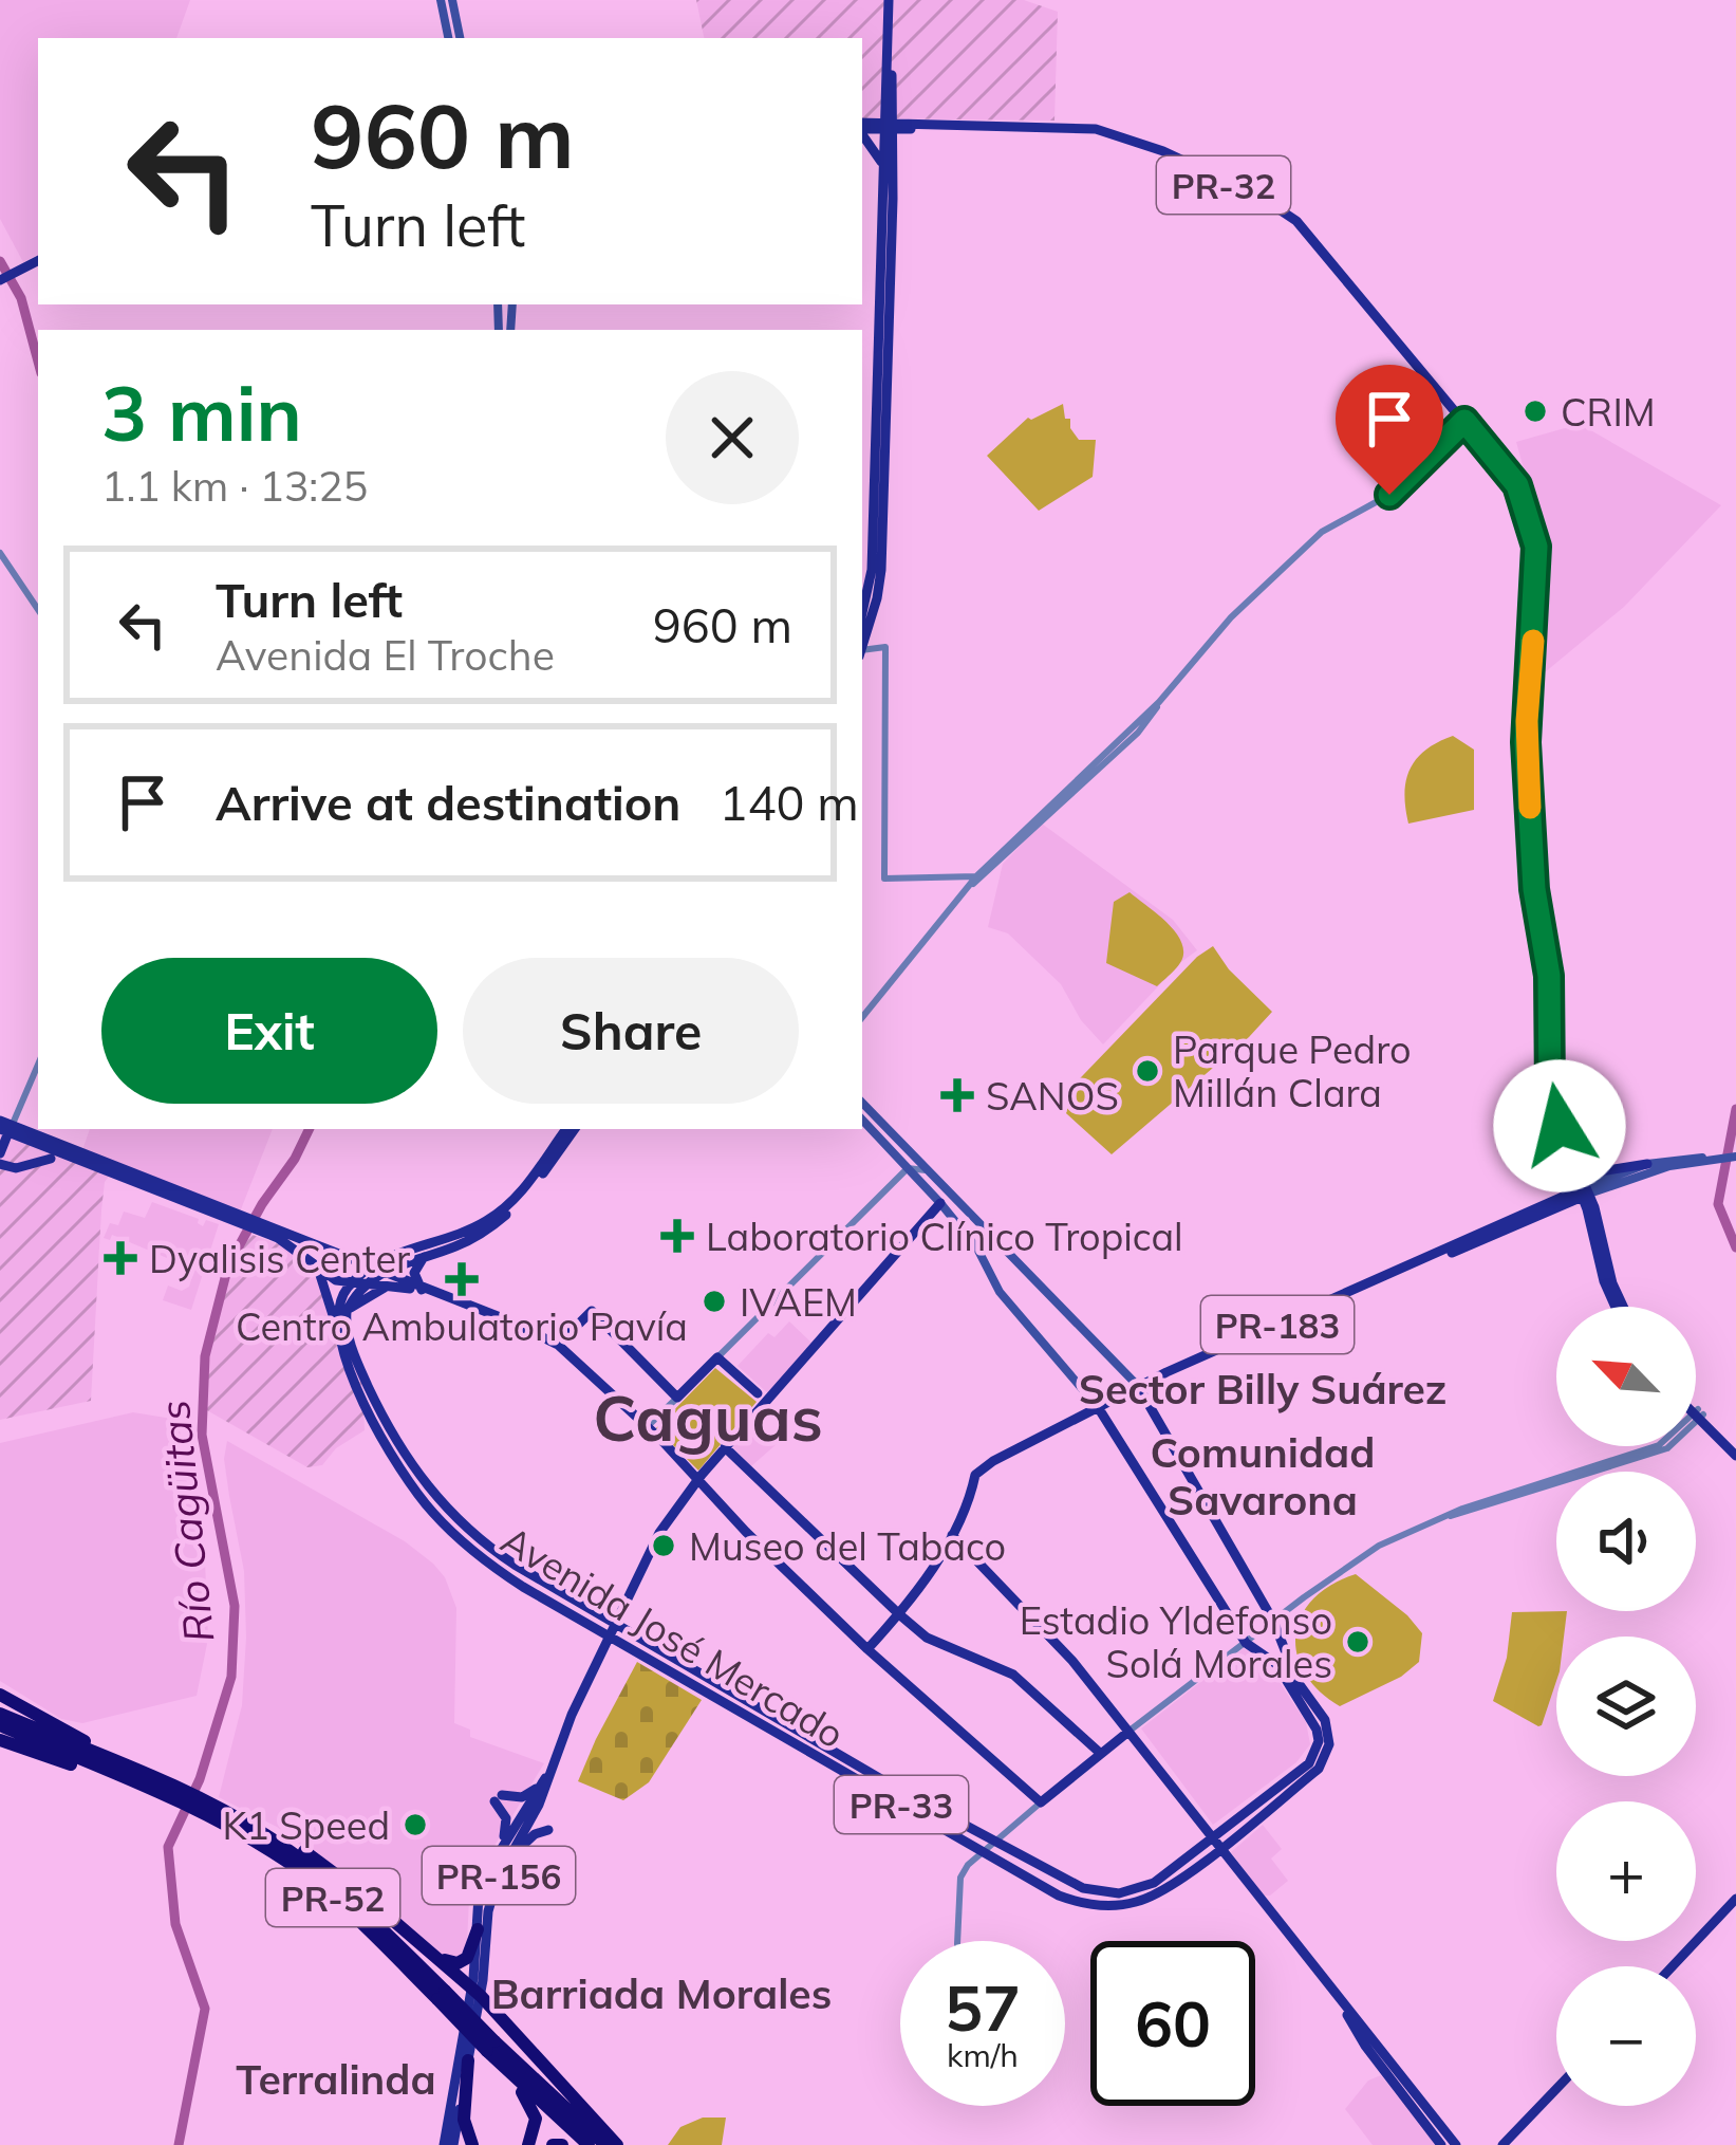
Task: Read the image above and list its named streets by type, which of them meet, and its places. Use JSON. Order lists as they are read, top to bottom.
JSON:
{
  "streets": {
    "highway": ["PR-52"],
    "main road": [
      "PR-32",
      "PR-183",
      "Avenida José Mercado",
      "PR-33",
      "PR-156"
    ]
  },
  "crossings": [
    ["PR-32", "PR-183"],
    ["PR-183", "PR-33"],
    ["Avenida José Mercado", "PR-33"],
    ["Avenida José Mercado", "PR-156"]
  ],
  "districts": [
    "Sector Billy Suárez",
    "Caguas",
    "Comunidad Savarona",
    "Barriada Morales",
    "Terralinda"
  ],
  "water": ["Río Cagüitas"],
  "places": {
    "other": [
      "CRIM",
      "Parque Pedro Millán Clara",
      "IVAEM",
      "Museo del Tabaco",
      "Estadio Yldefonso Solá Morales",
      "K1 Speed"
    ],
    "health": [
      "SANOS",
      "Laboratorio Clínico Tropical",
      "Dyalisis Center",
      "Centro Ambulatorio Pavía"
    ]
  },
  "north": "top left",
  "page": {
    "turn": ["960 m", "Turn left"],
    "heading": ["3 min", "1.1 km · 13:25"],
    "list": [
      {
        "name": "Turn left",
        "note": "Avenida El Troche",
        "value": "960 m"
      },
      {
        "name": "Arrive at destination",
        "value": "140 m"
      }
    ],
    "buttons": ["Exit", "Share"],
    "map_buttons": ["+", "−"],
    "speed": "57 km/h",
    "limit": "60"
  }
}
